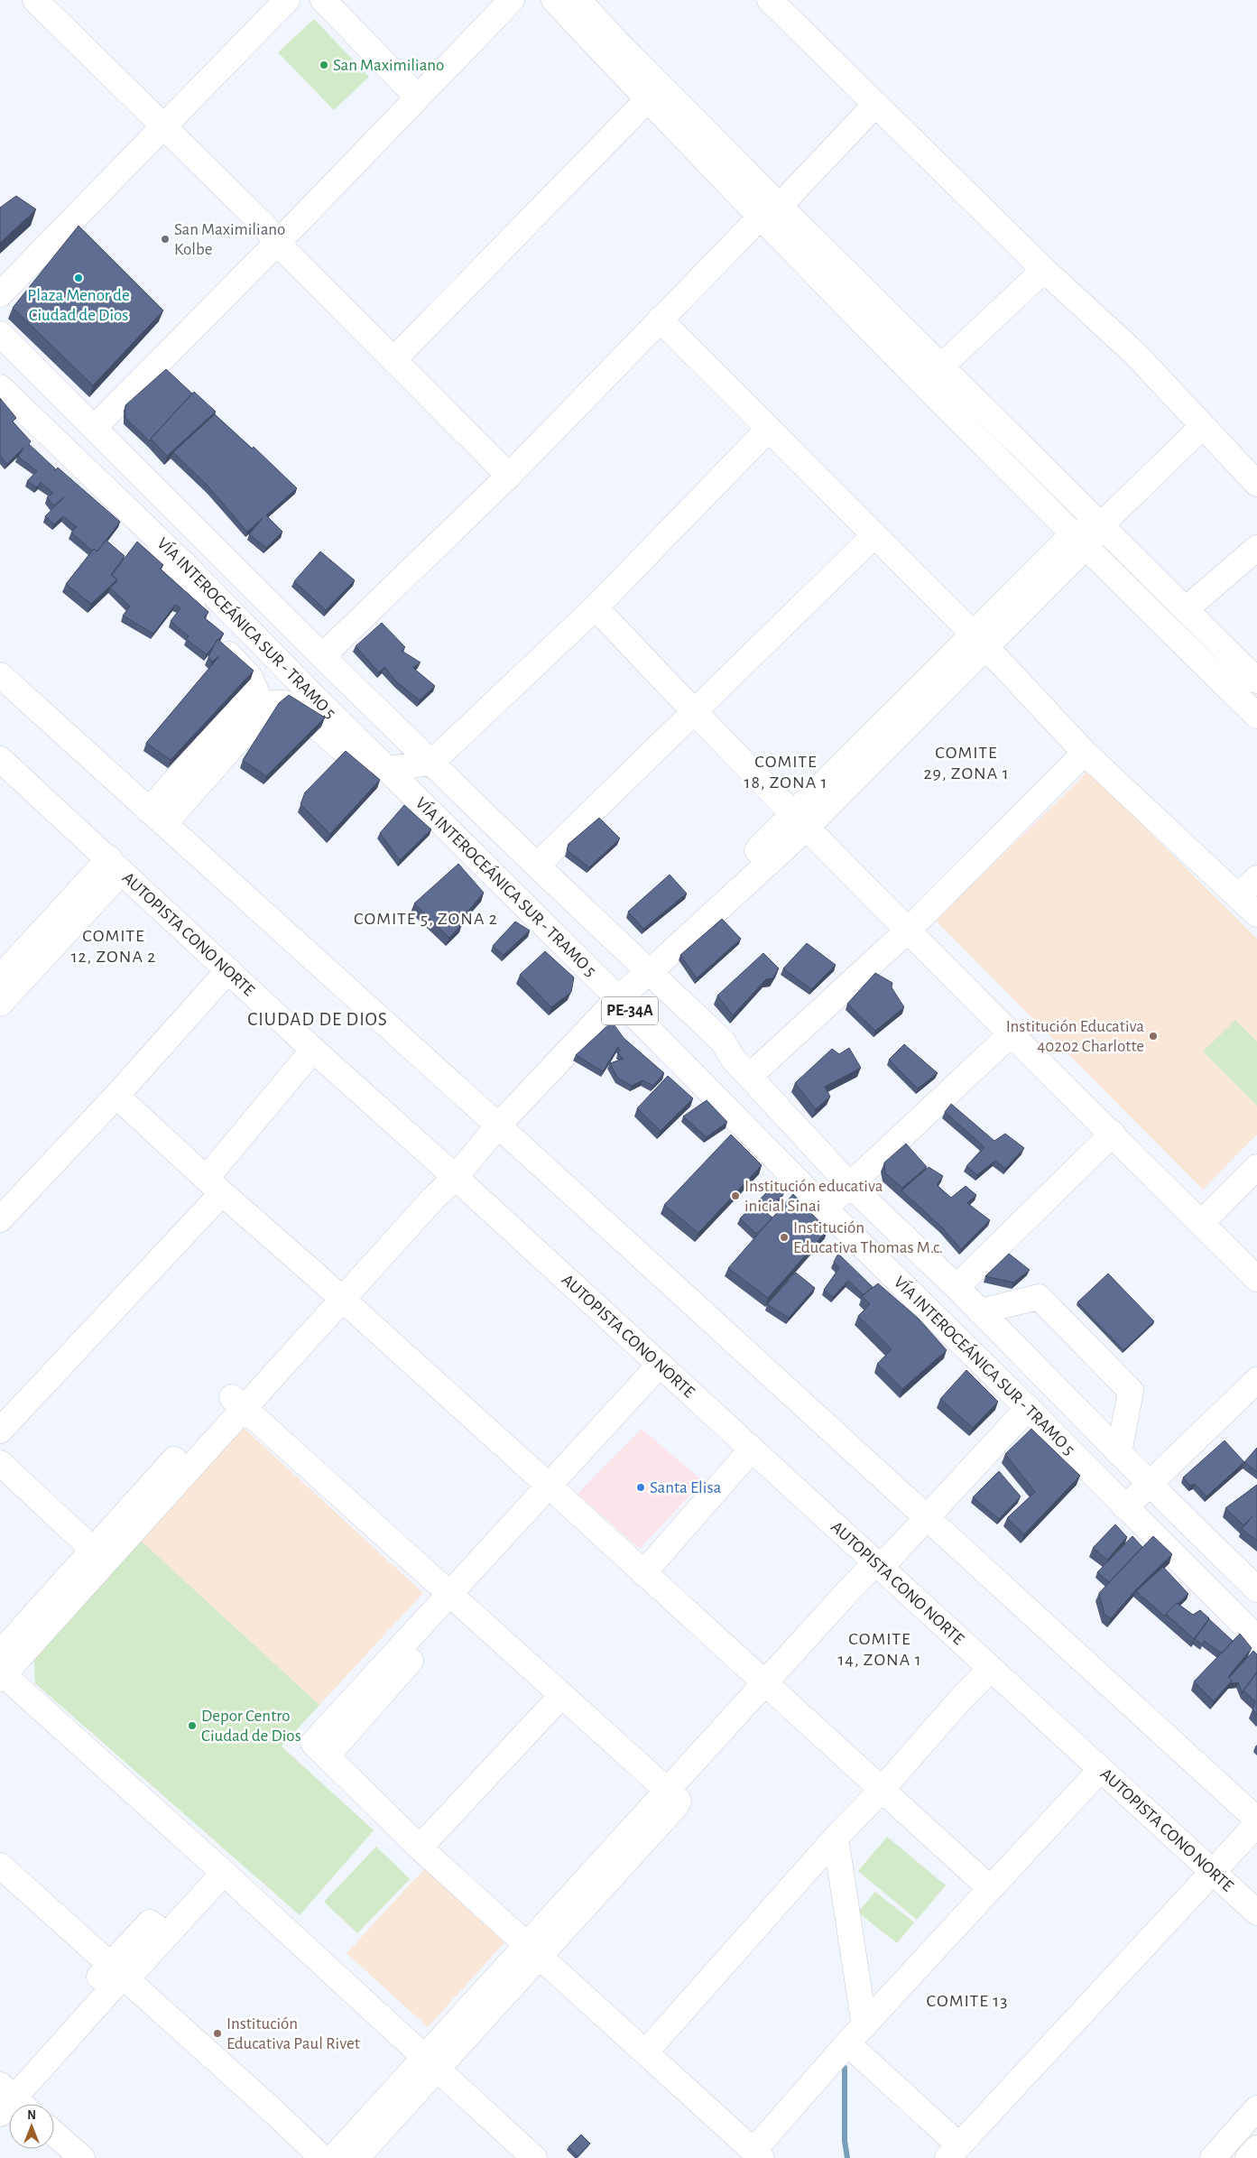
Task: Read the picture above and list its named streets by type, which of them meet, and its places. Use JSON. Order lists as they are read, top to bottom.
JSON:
{
  "streets": {
    "main road": ["VÍA INTEROCEÁNICA SUR - TRAMO 5", "AUTOPISTA CONO NORTE", "PE-34A"]
  },
  "districts": [
    "COMITE 29, ZONA 1",
    "COMITE 18, ZONA 1",
    "COMITE 5, ZONA 2",
    "COMITE 12, ZONA 2",
    "CIUDAD DE DIOS",
    "COMITE 14, ZONA 1",
    "COMITE 13"
  ],
  "places": [
    "San Maximiliano",
    "San Maximiliano Kolbe",
    "Plaza Menor de Ciudad de Dios",
    "Institución Educativa 40202 Charlotte",
    "Institución educativa inicial Sinai",
    "Institución Educativa Thomas M.c.",
    "Santa Elisa",
    "Depor Centro Ciudad de Dios",
    "Institución Educativa Paul Rivet"
  ],
  "north": "top"
}
